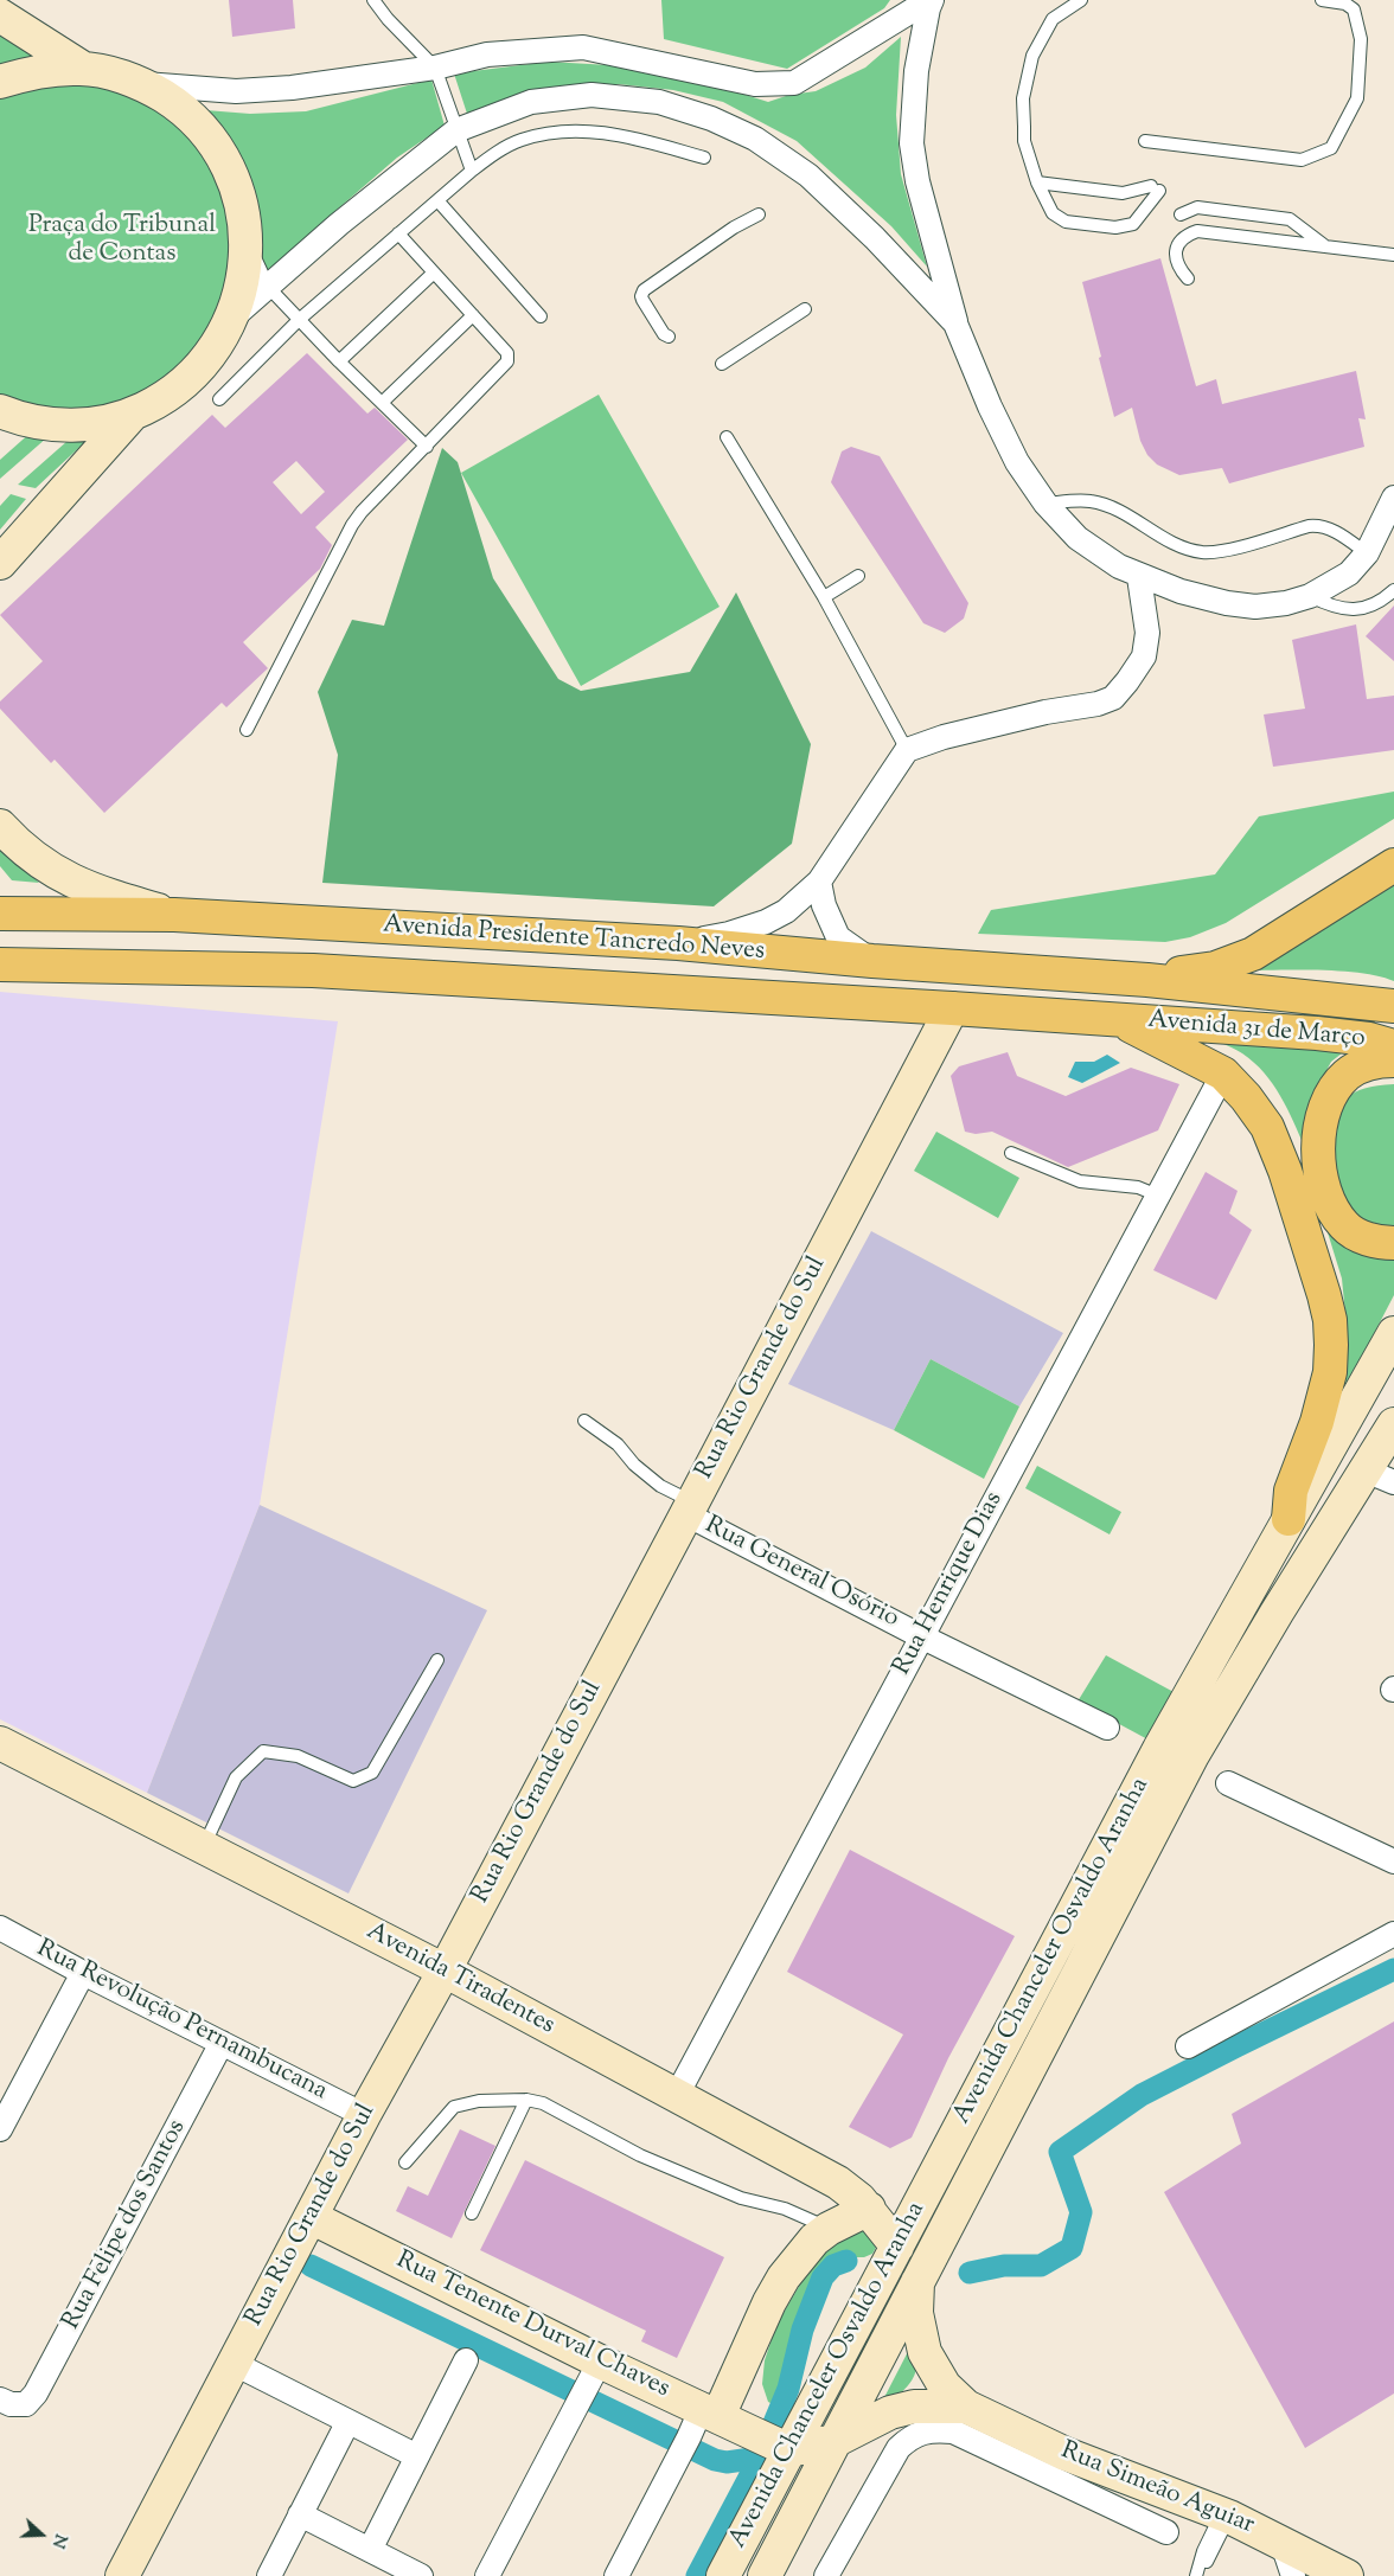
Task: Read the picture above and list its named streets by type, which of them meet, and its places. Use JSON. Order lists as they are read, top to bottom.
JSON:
{
  "streets": {
    "main road": ["Avenida Presidente Tancredo Neves", "Avenida 31 de Março"],
    "street": [
      "Rua Rio Grande do Sul",
      "Rua General Osório",
      "Rua Henrique Dias",
      "Avenida Chanceler Osvaldo Aranha",
      "Avenida Tiradentes",
      "Rua Revolução Pernambucana",
      "Rua Felipe dos Santos",
      "Rua Tenente Durval Chaves",
      "Rua Simeão Aguiar"
    ]
  },
  "crossings": [
    ["Avenida Presidente Tancredo Neves", "Avenida 31 de Março"],
    ["Avenida Presidente Tancredo Neves", "Rua Rio Grande do Sul"],
    ["Rua Rio Grande do Sul", "Rua General Osório"],
    ["Rua Rio Grande do Sul", "Avenida Tiradentes"],
    ["Rua Rio Grande do Sul", "Rua Revolução Pernambucana"],
    ["Rua Rio Grande do Sul", "Rua Tenente Durval Chaves"],
    ["Rua General Osório", "Rua Henrique Dias"],
    ["Rua Henrique Dias", "Avenida Tiradentes"],
    ["Avenida Chanceler Osvaldo Aranha", "Avenida Tiradentes"],
    ["Avenida Chanceler Osvaldo Aranha", "Rua Tenente Durval Chaves"],
    ["Rua Revolução Pernambucana", "Rua Felipe dos Santos"]
  ],
  "parks": ["Praça do Tribunal de Contas"],
  "north": "right"
}
